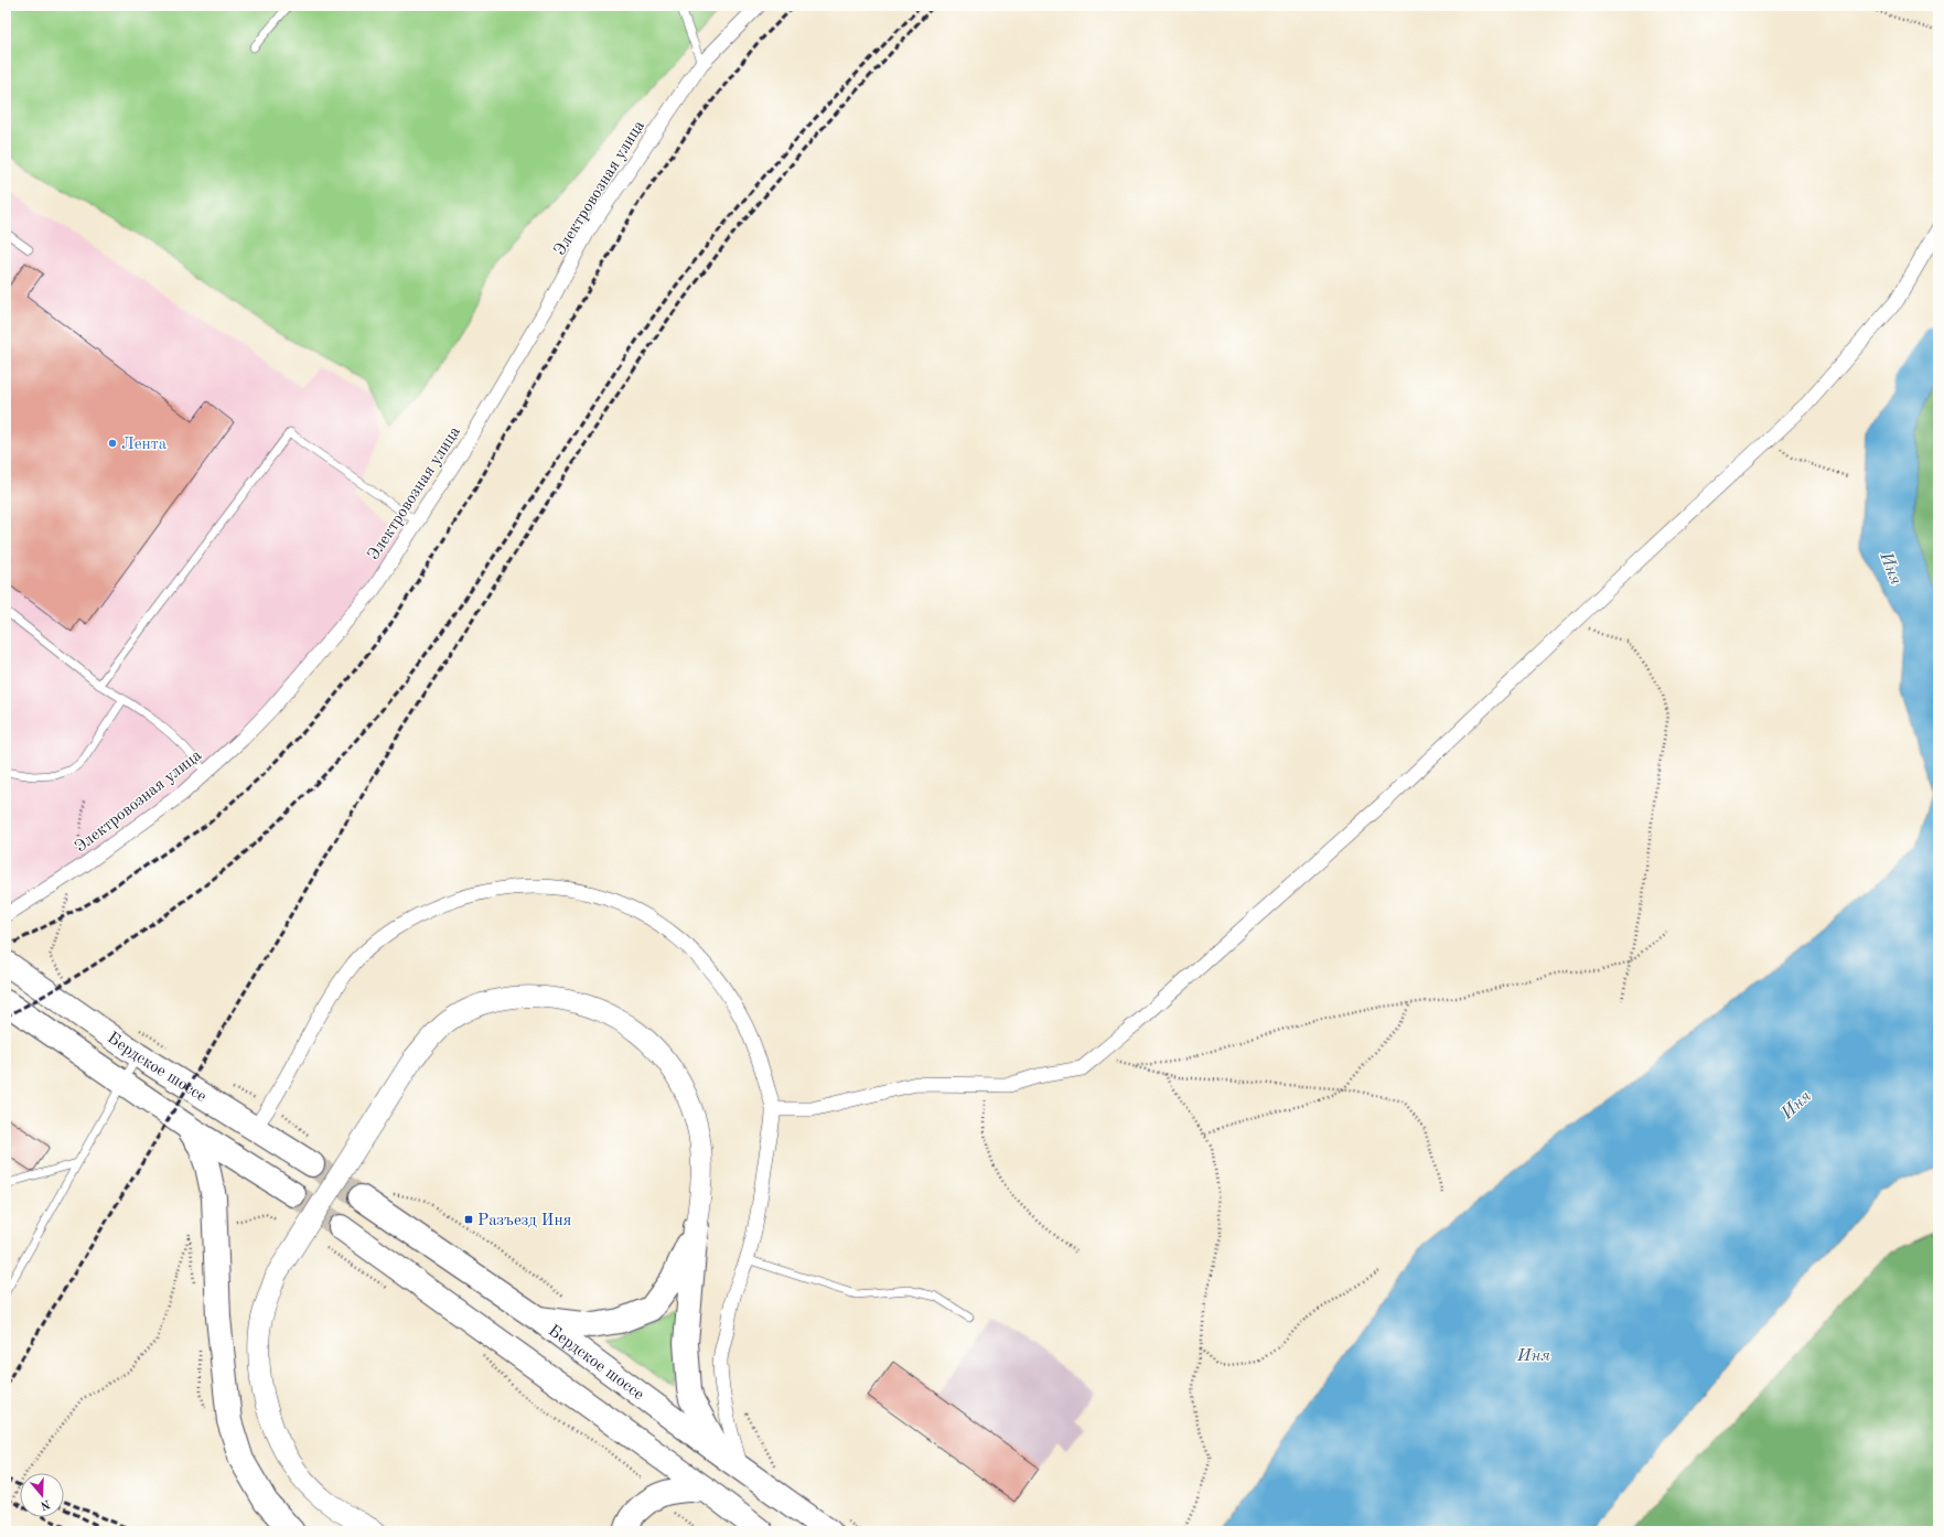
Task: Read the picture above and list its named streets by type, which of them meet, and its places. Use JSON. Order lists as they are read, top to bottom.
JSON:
{
  "streets": {
    "highway": ["Бердское шоссе"],
    "street": ["Электровозная улица"]
  },
  "water": ["Иня"],
  "places": {
    "other": ["Лента"],
    "transit": ["Разъезд Иня"]
  },
  "north": "bottom"
}
